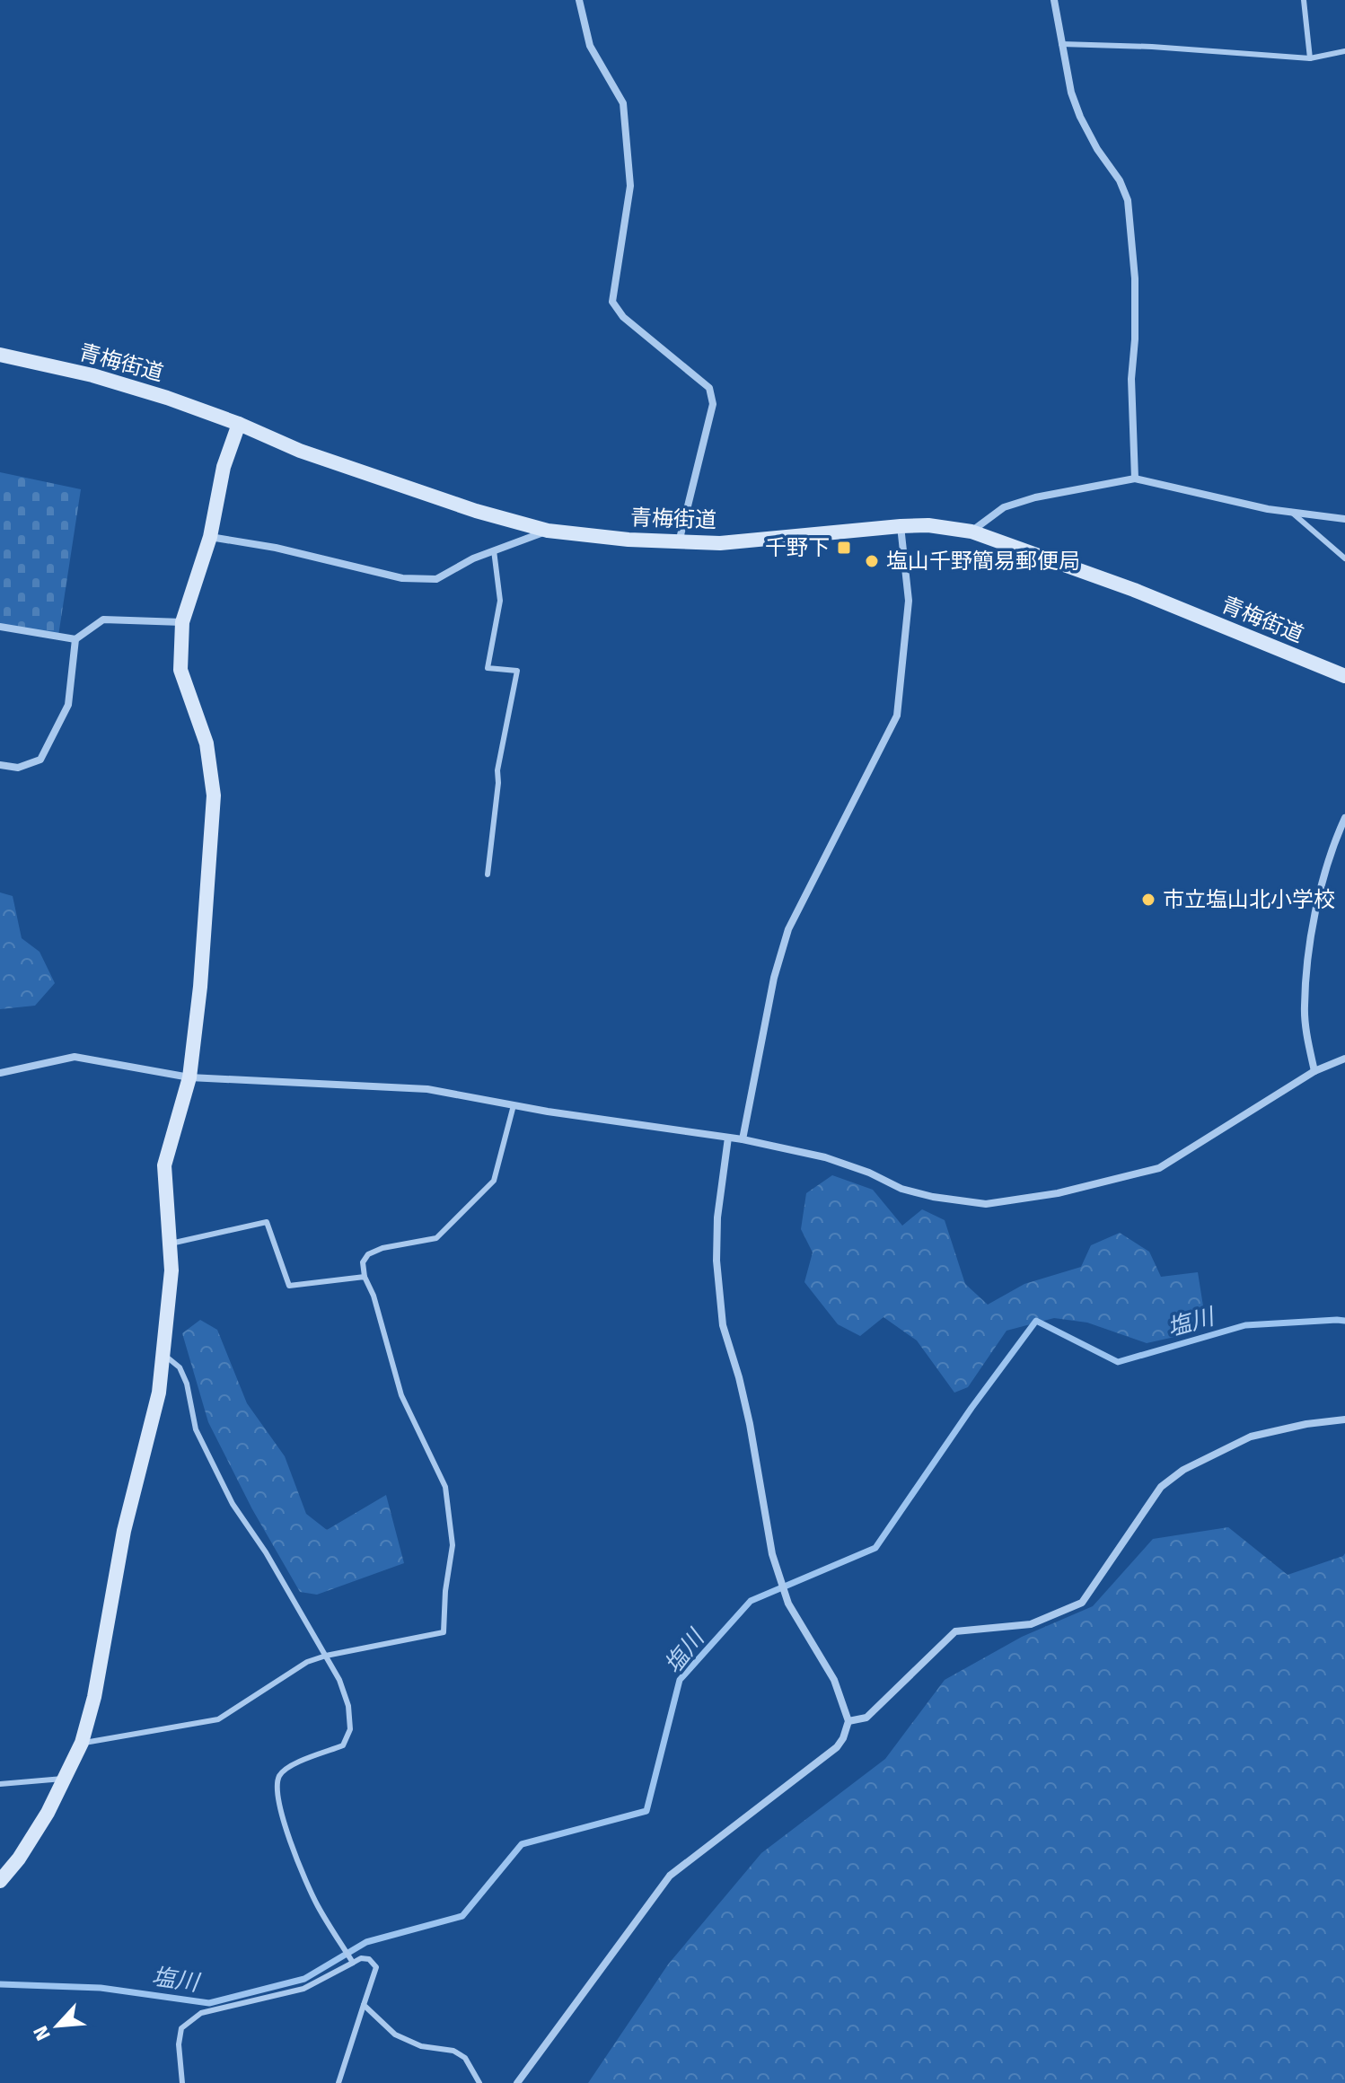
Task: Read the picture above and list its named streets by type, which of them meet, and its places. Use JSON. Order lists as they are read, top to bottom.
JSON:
{
  "streets": {
    "street": ["青梅街道"]
  },
  "water": ["塩川"],
  "places": {
    "transit": ["千野下"],
    "other": ["塩山千野簡易郵便局", "市立塩山北小学校"]
  },
  "north": "bottom left"
}
